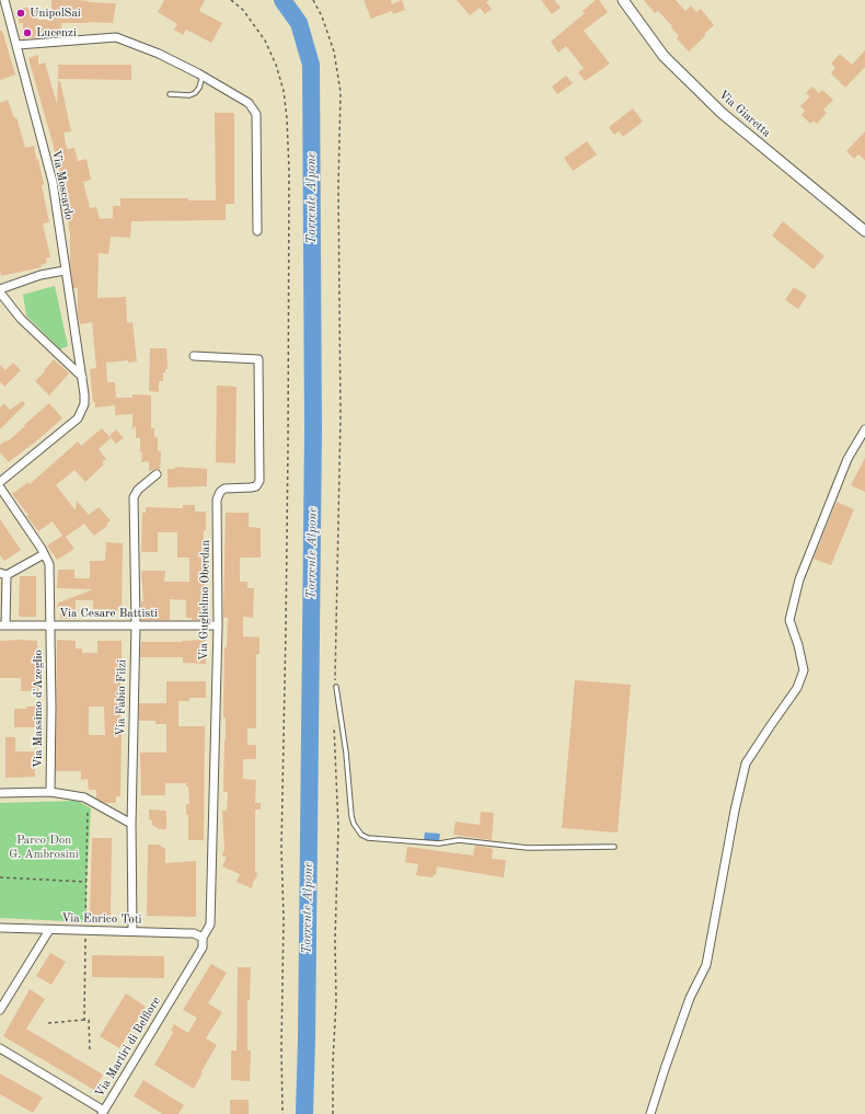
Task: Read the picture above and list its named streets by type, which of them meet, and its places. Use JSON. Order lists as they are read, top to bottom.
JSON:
{
  "streets": {
    "street": [
      "Via Giaretta",
      "Via Moscardo",
      "Via Guglielmo Oberdan",
      "Via Cesare Battisti",
      "Via Fabio Filzi",
      "Via Massimo d'Azeglio",
      "Via Enrico Toti",
      "Via Martiri di Belfiore"
    ]
  },
  "crossings": [
    ["Via Guglielmo Oberdan", "Via Cesare Battisti"],
    ["Via Guglielmo Oberdan", "Via Enrico Toti"],
    ["Via Guglielmo Oberdan", "Via Martiri di Belfiore"],
    ["Via Cesare Battisti", "Via Fabio Filzi"],
    ["Via Cesare Battisti", "Via Massimo d'Azeglio"],
    ["Via Fabio Filzi", "Via Enrico Toti"],
    ["Via Enrico Toti", "Via Martiri di Belfiore"]
  ],
  "water": ["Torrente Alpone"],
  "parks": ["Parco Don G. Ambrosini"],
  "places": ["UnipolSai", "Lucenzi"]
}
